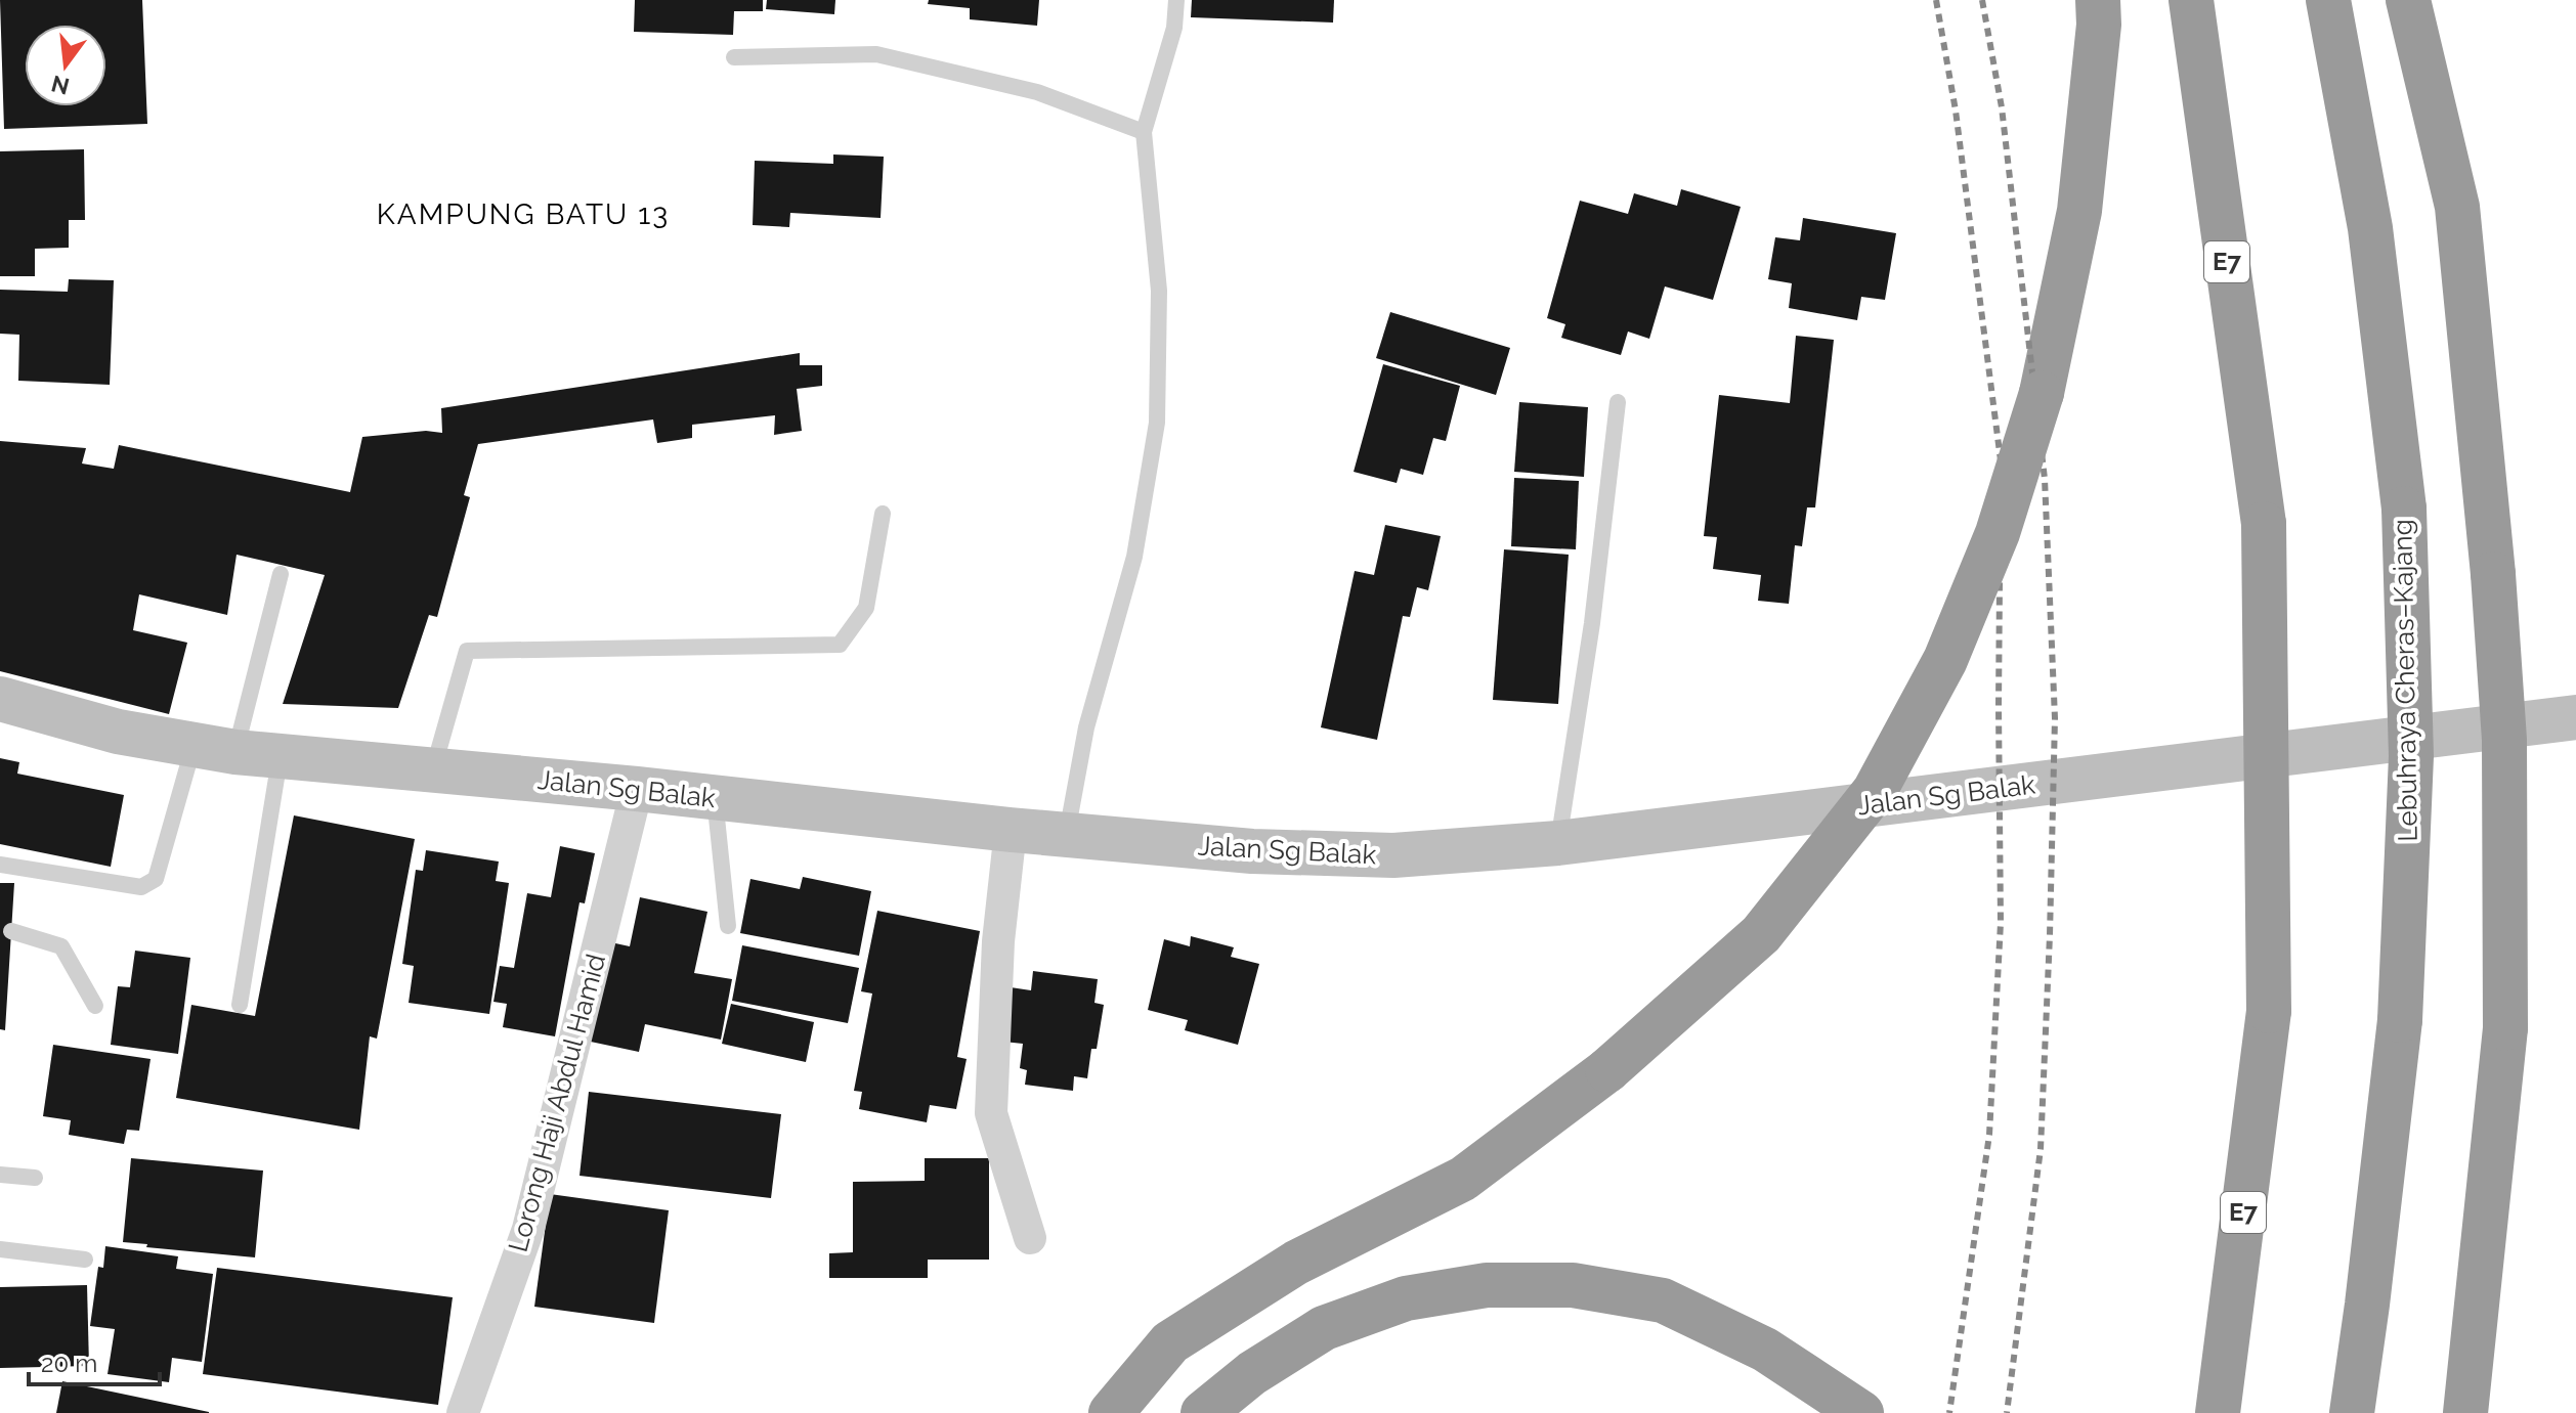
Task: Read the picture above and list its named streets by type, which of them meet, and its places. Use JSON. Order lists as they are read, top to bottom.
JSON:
{
  "streets": {
    "highway": ["E7", "Lebuhraya Cheras–Kajang"],
    "street": ["Jalan Sg Balak", "Lorong Haji Abdul Hamid"]
  },
  "crossings": [
    ["Jalan Sg Balak", "Lorong Haji Abdul Hamid"]
  ],
  "districts": ["KAMPUNG BATU 13"],
  "scale_bar": "20 m",
  "north": "bottom"
}
